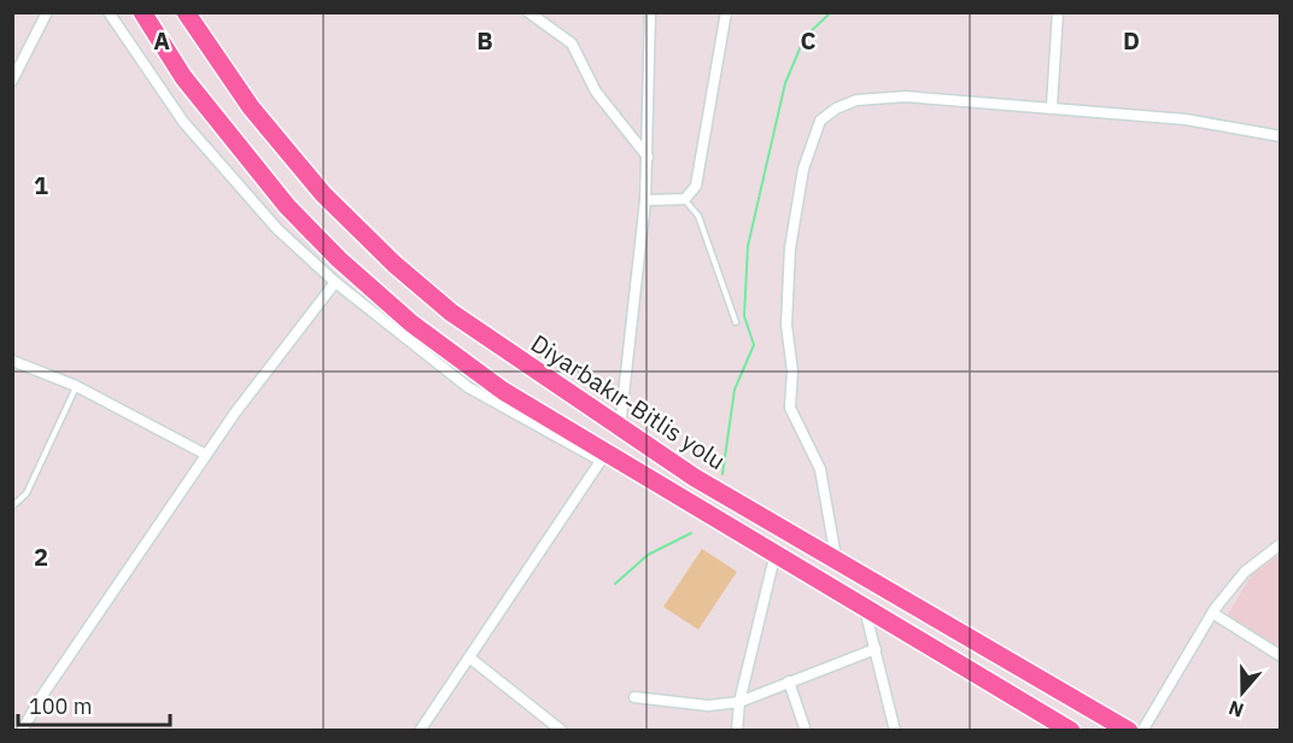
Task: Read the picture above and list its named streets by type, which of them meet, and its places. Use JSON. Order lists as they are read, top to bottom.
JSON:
{
  "streets": {
    "highway": ["Diyarbakır-Bitlis yolu"]
  },
  "scale_bar": "100 m",
  "north": "bottom",
  "grid": {
    "columns": [
      "A",
      "B",
      "C",
      "D"
    ],
    "rows": ["1", "2"]
  }
}
